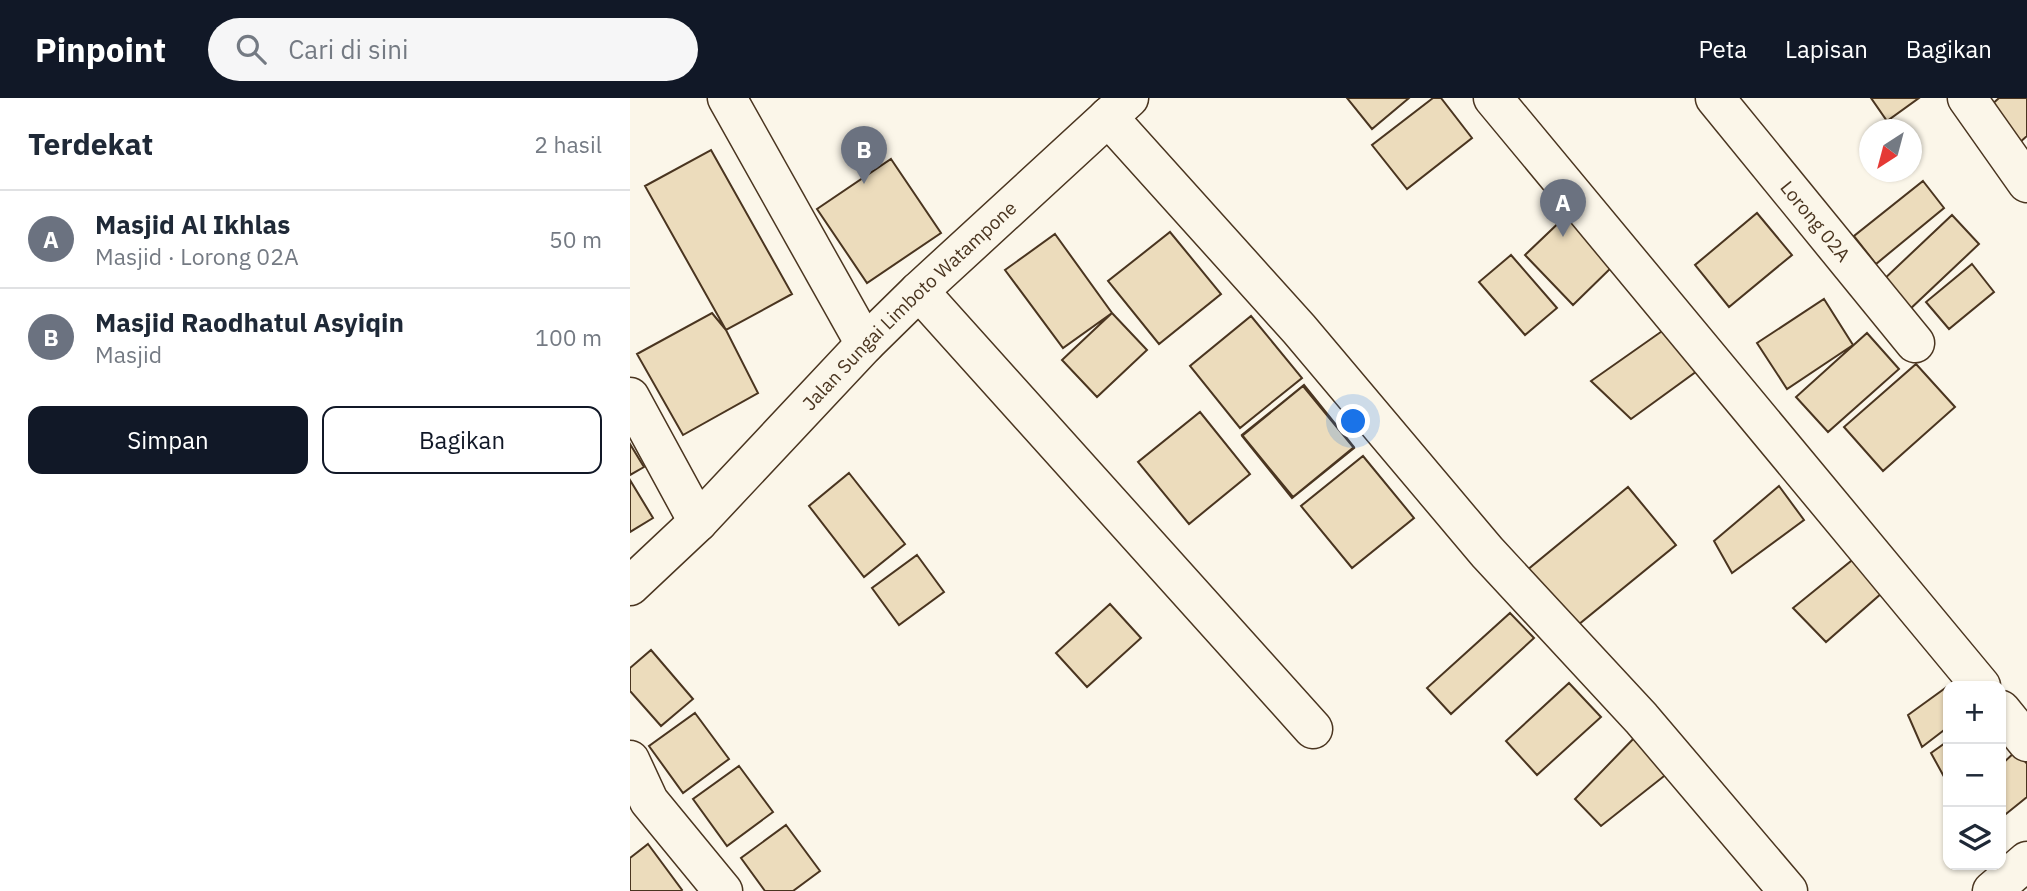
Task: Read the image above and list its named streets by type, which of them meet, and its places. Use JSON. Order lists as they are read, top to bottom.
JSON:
{
  "streets": {
    "street": ["Lorong 02A", "Jalan Sungai Limboto Watampone"]
  },
  "north": "bottom left",
  "page": {
    "header": "Pinpoint",
    "search": "Cari di sini",
    "nav": ["Peta", "Lapisan", "Bagikan"],
    "heading": ["Terdekat", "2 hasil"],
    "pins": ["B", "A"],
    "list": [
      {
        "mark": "A",
        "name": "Masjid Al Ikhlas",
        "note": "Masjid · Lorong 02A",
        "value": "50 m"
      },
      {
        "mark": "B",
        "name": "Masjid Raodhatul Asyiqin",
        "note": "Masjid",
        "value": "100 m"
      }
    ],
    "buttons": ["Simpan", "Bagikan"],
    "map_buttons": ["+", "−"]
  }
}
